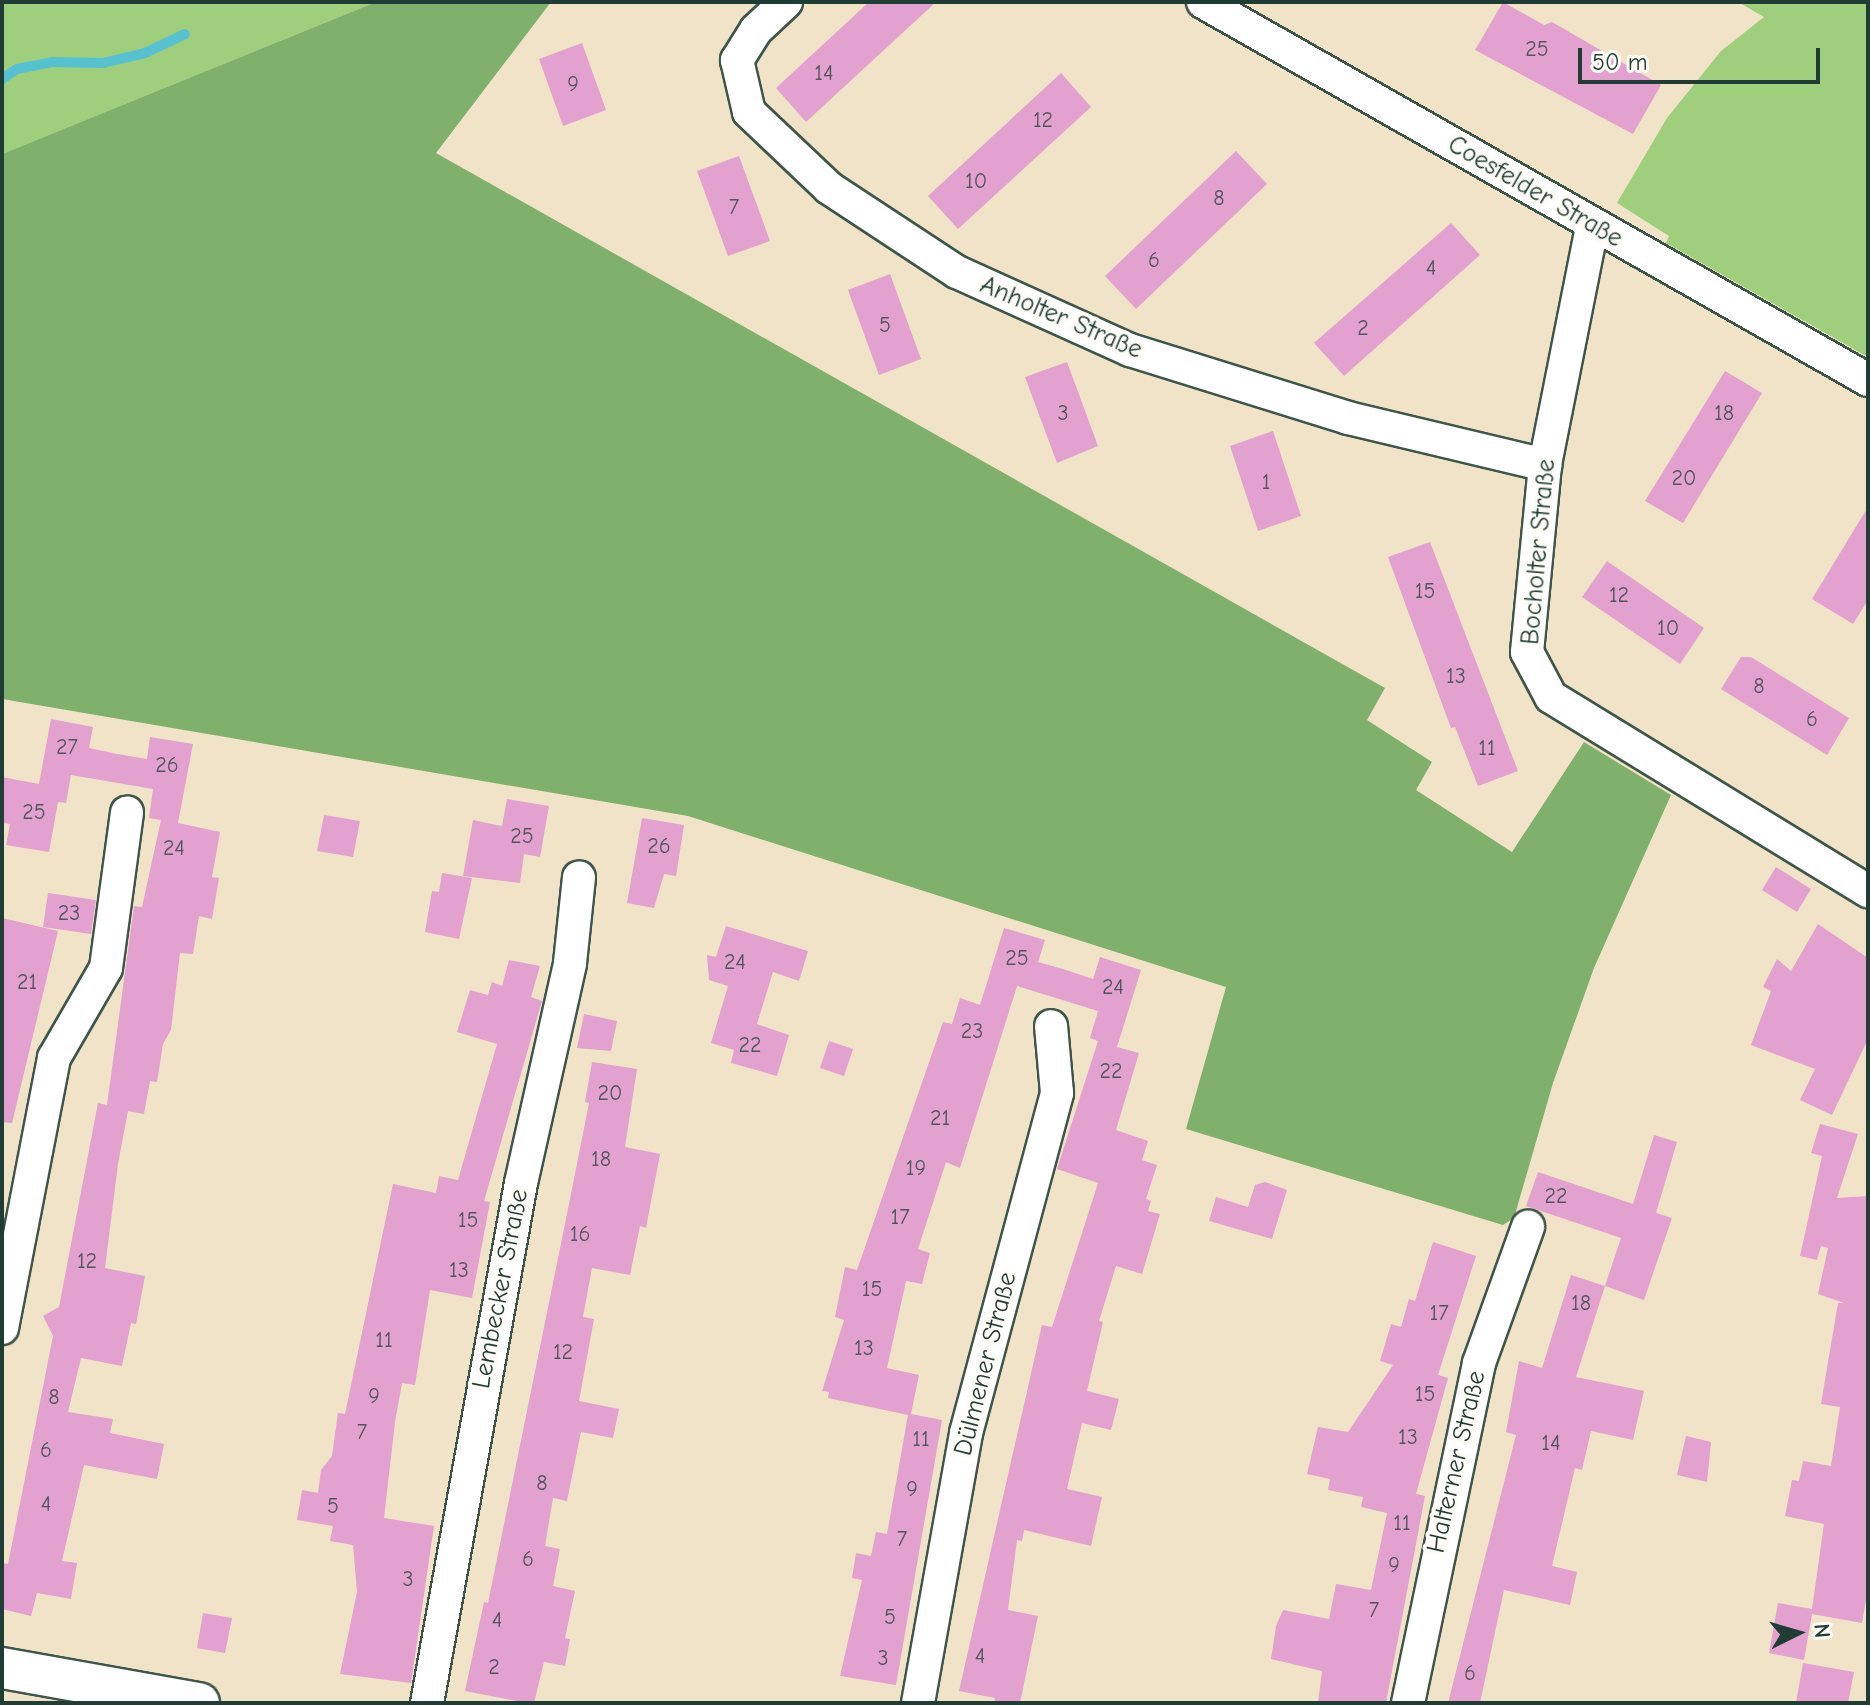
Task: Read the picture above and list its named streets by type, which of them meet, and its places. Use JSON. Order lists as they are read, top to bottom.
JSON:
{
  "streets": {
    "street": [
      "Coesfelder Straße",
      "Anholter Straße",
      "Bocholter Straße",
      "Lembecker Straße",
      "Dülmener Straße",
      "Halterner Straße"
    ]
  },
  "crossings": [
    ["Coesfelder Straße", "Bocholter Straße"],
    ["Anholter Straße", "Bocholter Straße"]
  ],
  "house_numbers": [
    "25",
    "14",
    "9",
    "12",
    "10",
    "8",
    "7",
    "6",
    "4",
    "5",
    "2",
    "3",
    "18",
    "20",
    "1",
    "15",
    "12",
    "10",
    "13",
    "8",
    "6",
    "27",
    "11",
    "26",
    "25",
    "25",
    "26",
    "24",
    "23",
    "25",
    "24",
    "21",
    "24",
    "23",
    "22",
    "22",
    "20",
    "21",
    "18",
    "19",
    "22",
    "17",
    "15",
    "16",
    "12",
    "13",
    "15",
    "18",
    "17",
    "11",
    "13",
    "12",
    "15",
    "9",
    "8",
    "7",
    "13",
    "11",
    "14",
    "6",
    "8",
    "9",
    "4",
    "5",
    "11",
    "7",
    "6",
    "9",
    "3",
    "7",
    "5",
    "4",
    "4",
    "3",
    "2",
    "6"
  ],
  "scale_bar": "50 m",
  "north": "right"
}
